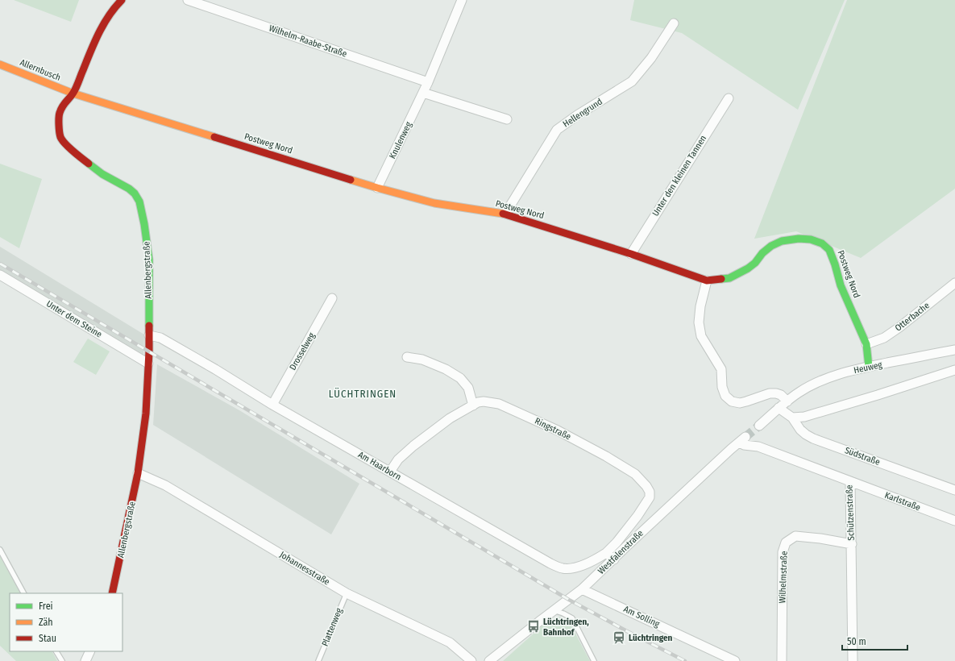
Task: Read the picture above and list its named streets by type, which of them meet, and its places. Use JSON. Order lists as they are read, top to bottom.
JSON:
{
  "streets": {
    "street": [
      "Wilhelm-Raabe-Straße",
      "Allernbusch",
      "Hellengrund",
      "Knulenweg",
      "Postweg Nord",
      "Unter den kleinen Tannen",
      "Allenbergstraße",
      "Otterbache",
      "Unter dem Steine",
      "Drosselweg",
      "Heuweg",
      "Ringstraße",
      "Südstraße",
      "Am Haarborn",
      "Karlstraße",
      "Schützenstraße",
      "Westfalenstraße",
      "Johannesstraße",
      "Wilhelmstraße",
      "Am Solling"
    ],
    "lane": ["Plattenweg"]
  },
  "crossings": [
    ["Wilhelm-Raabe-Straße", "Knulenweg"],
    ["Allernbusch", "Postweg Nord"],
    ["Allernbusch", "Allenbergstraße"],
    ["Hellengrund", "Postweg Nord"],
    ["Knulenweg", "Postweg Nord"],
    ["Postweg Nord", "Unter den kleinen Tannen"],
    ["Postweg Nord", "Allenbergstraße"],
    ["Postweg Nord", "Otterbache"],
    ["Postweg Nord", "Heuweg"],
    ["Allenbergstraße", "Unter dem Steine"],
    ["Allenbergstraße", "Am Haarborn"],
    ["Allenbergstraße", "Johannesstraße"],
    ["Drosselweg", "Am Haarborn"],
    ["Ringstraße", "Am Haarborn"],
    ["Karlstraße", "Schützenstraße"],
    ["Schützenstraße", "Westfalenstraße"],
    ["Schützenstraße", "Wilhelmstraße"],
    ["Westfalenstraße", "Am Solling"],
    ["Johannesstraße", "Plattenweg"]
  ],
  "districts": ["LÜCHTRINGEN"],
  "places": {
    "bus stop": ["Lüchtringen, Bahnhof"],
    "station": ["Lüchtringen"]
  },
  "legend": ["Frei", "Zäh", "Stau"],
  "scale_bar": "50 m"
}
